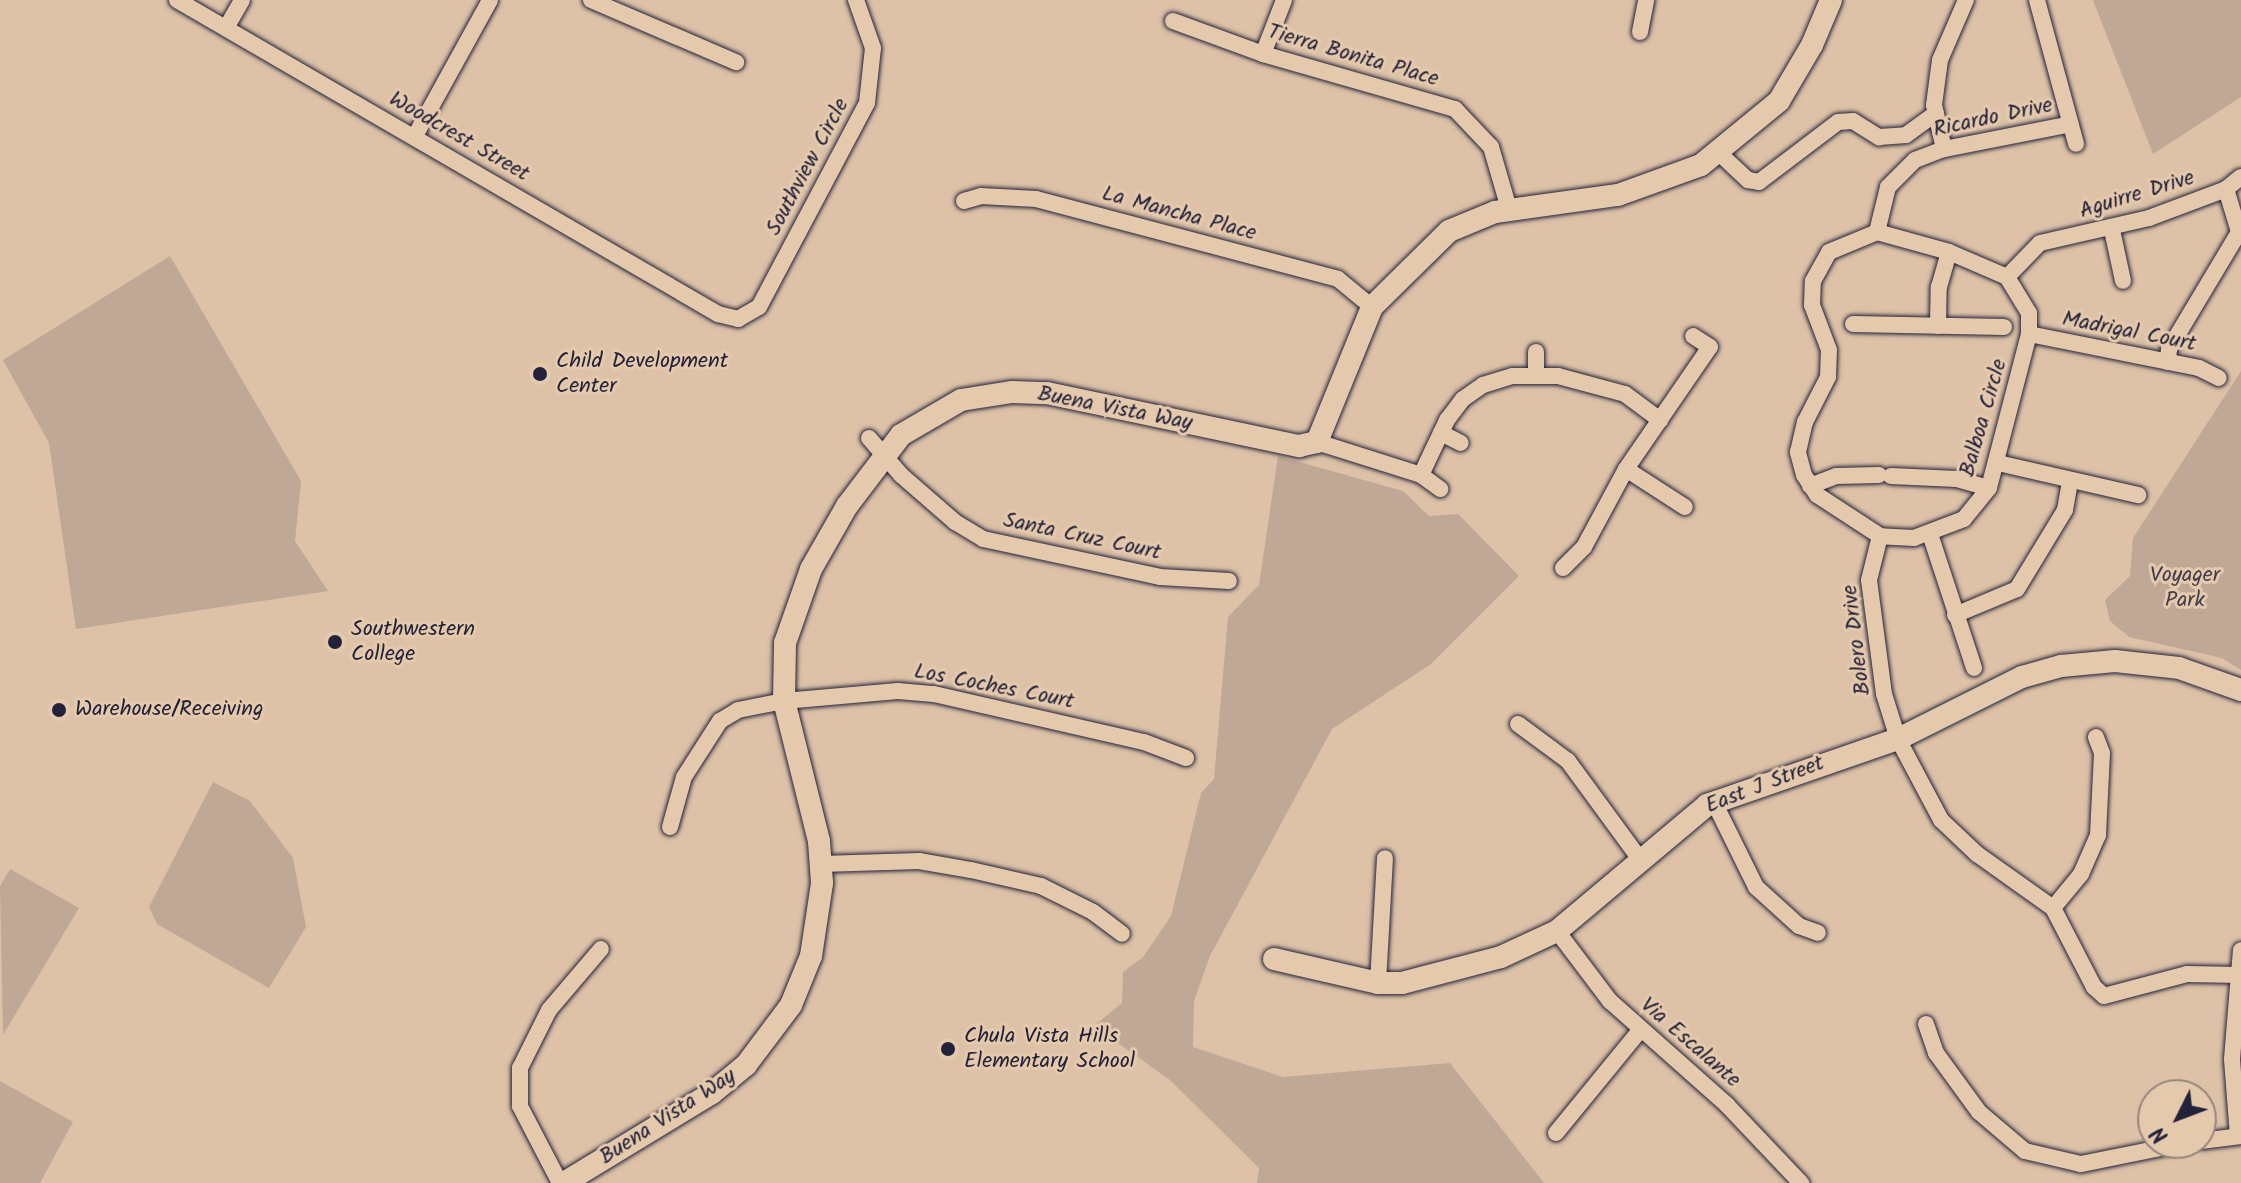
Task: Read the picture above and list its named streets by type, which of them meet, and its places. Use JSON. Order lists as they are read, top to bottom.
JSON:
{
  "streets": {
    "street": [
      "Tierra Bonita Place",
      "Ricardo Drive",
      "Woodcrest Street",
      "Southview Circle",
      "Aguirre Drive",
      "La Mancha Place",
      "Madrigal Court",
      "Buena Vista Way",
      "Balboa Circle",
      "Santa Cruz Court",
      "Bolero Drive",
      "Los Coches Court",
      "East J Street",
      "Via Escalante"
    ]
  },
  "crossings": [
    ["Woodcrest Street", "Southview Circle"],
    ["Aguirre Drive", "Balboa Circle"],
    ["Madrigal Court", "Balboa Circle"],
    ["Buena Vista Way", "Santa Cruz Court"],
    ["Buena Vista Way", "Los Coches Court"],
    ["Balboa Circle", "Bolero Drive"],
    ["Bolero Drive", "East J Street"],
    ["East J Street", "Via Escalante"]
  ],
  "parks": ["Voyager Park"],
  "places": [
    "Child Development Center",
    "Southwestern College",
    "Warehouse/Receiving",
    "Chula Vista Hills Elementary School"
  ],
  "north": "bottom left"
}
